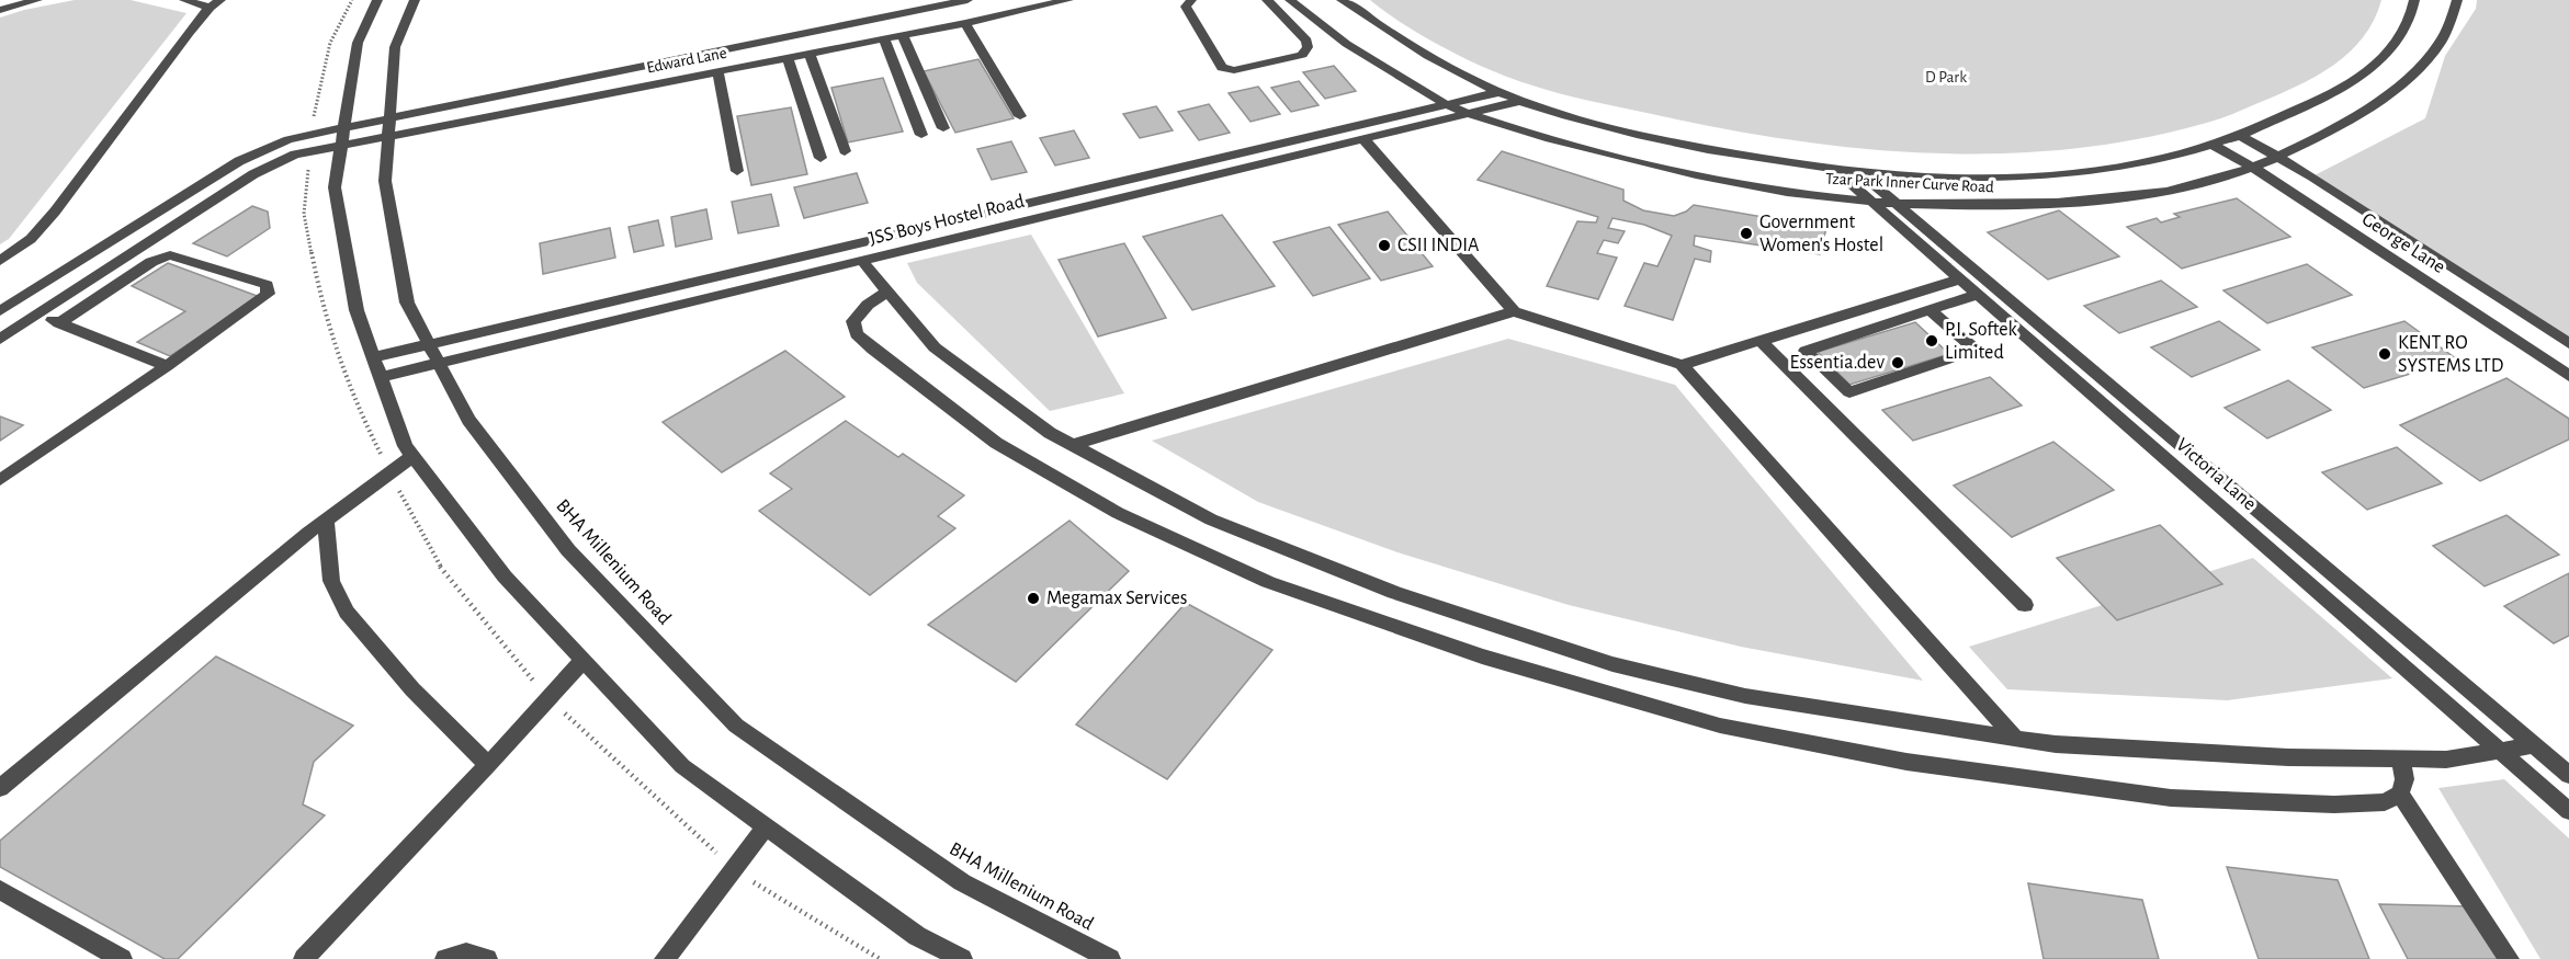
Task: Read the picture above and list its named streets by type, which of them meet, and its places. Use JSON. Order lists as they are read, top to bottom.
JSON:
{
  "streets": {
    "street": [
      "Edward Lane",
      "Tzar Park Inner Curve Road",
      "JSS Boys Hostel Road",
      "George Lane",
      "Victoria Lane",
      "BHA Millenium Road"
    ]
  },
  "crossings": [
    ["Edward Lane", "BHA Millenium Road"],
    ["Tzar Park Inner Curve Road", "JSS Boys Hostel Road"],
    ["Tzar Park Inner Curve Road", "George Lane"],
    ["Tzar Park Inner Curve Road", "Victoria Lane"],
    ["JSS Boys Hostel Road", "BHA Millenium Road"]
  ],
  "parks": ["D Park"],
  "places": [
    "Government Women's Hostel",
    "CSII INDIA",
    "P.I. Softek Limited",
    "KENT RO SYSTEMS LTD",
    "Essentia.dev",
    "Megamax Services"
  ]
}
